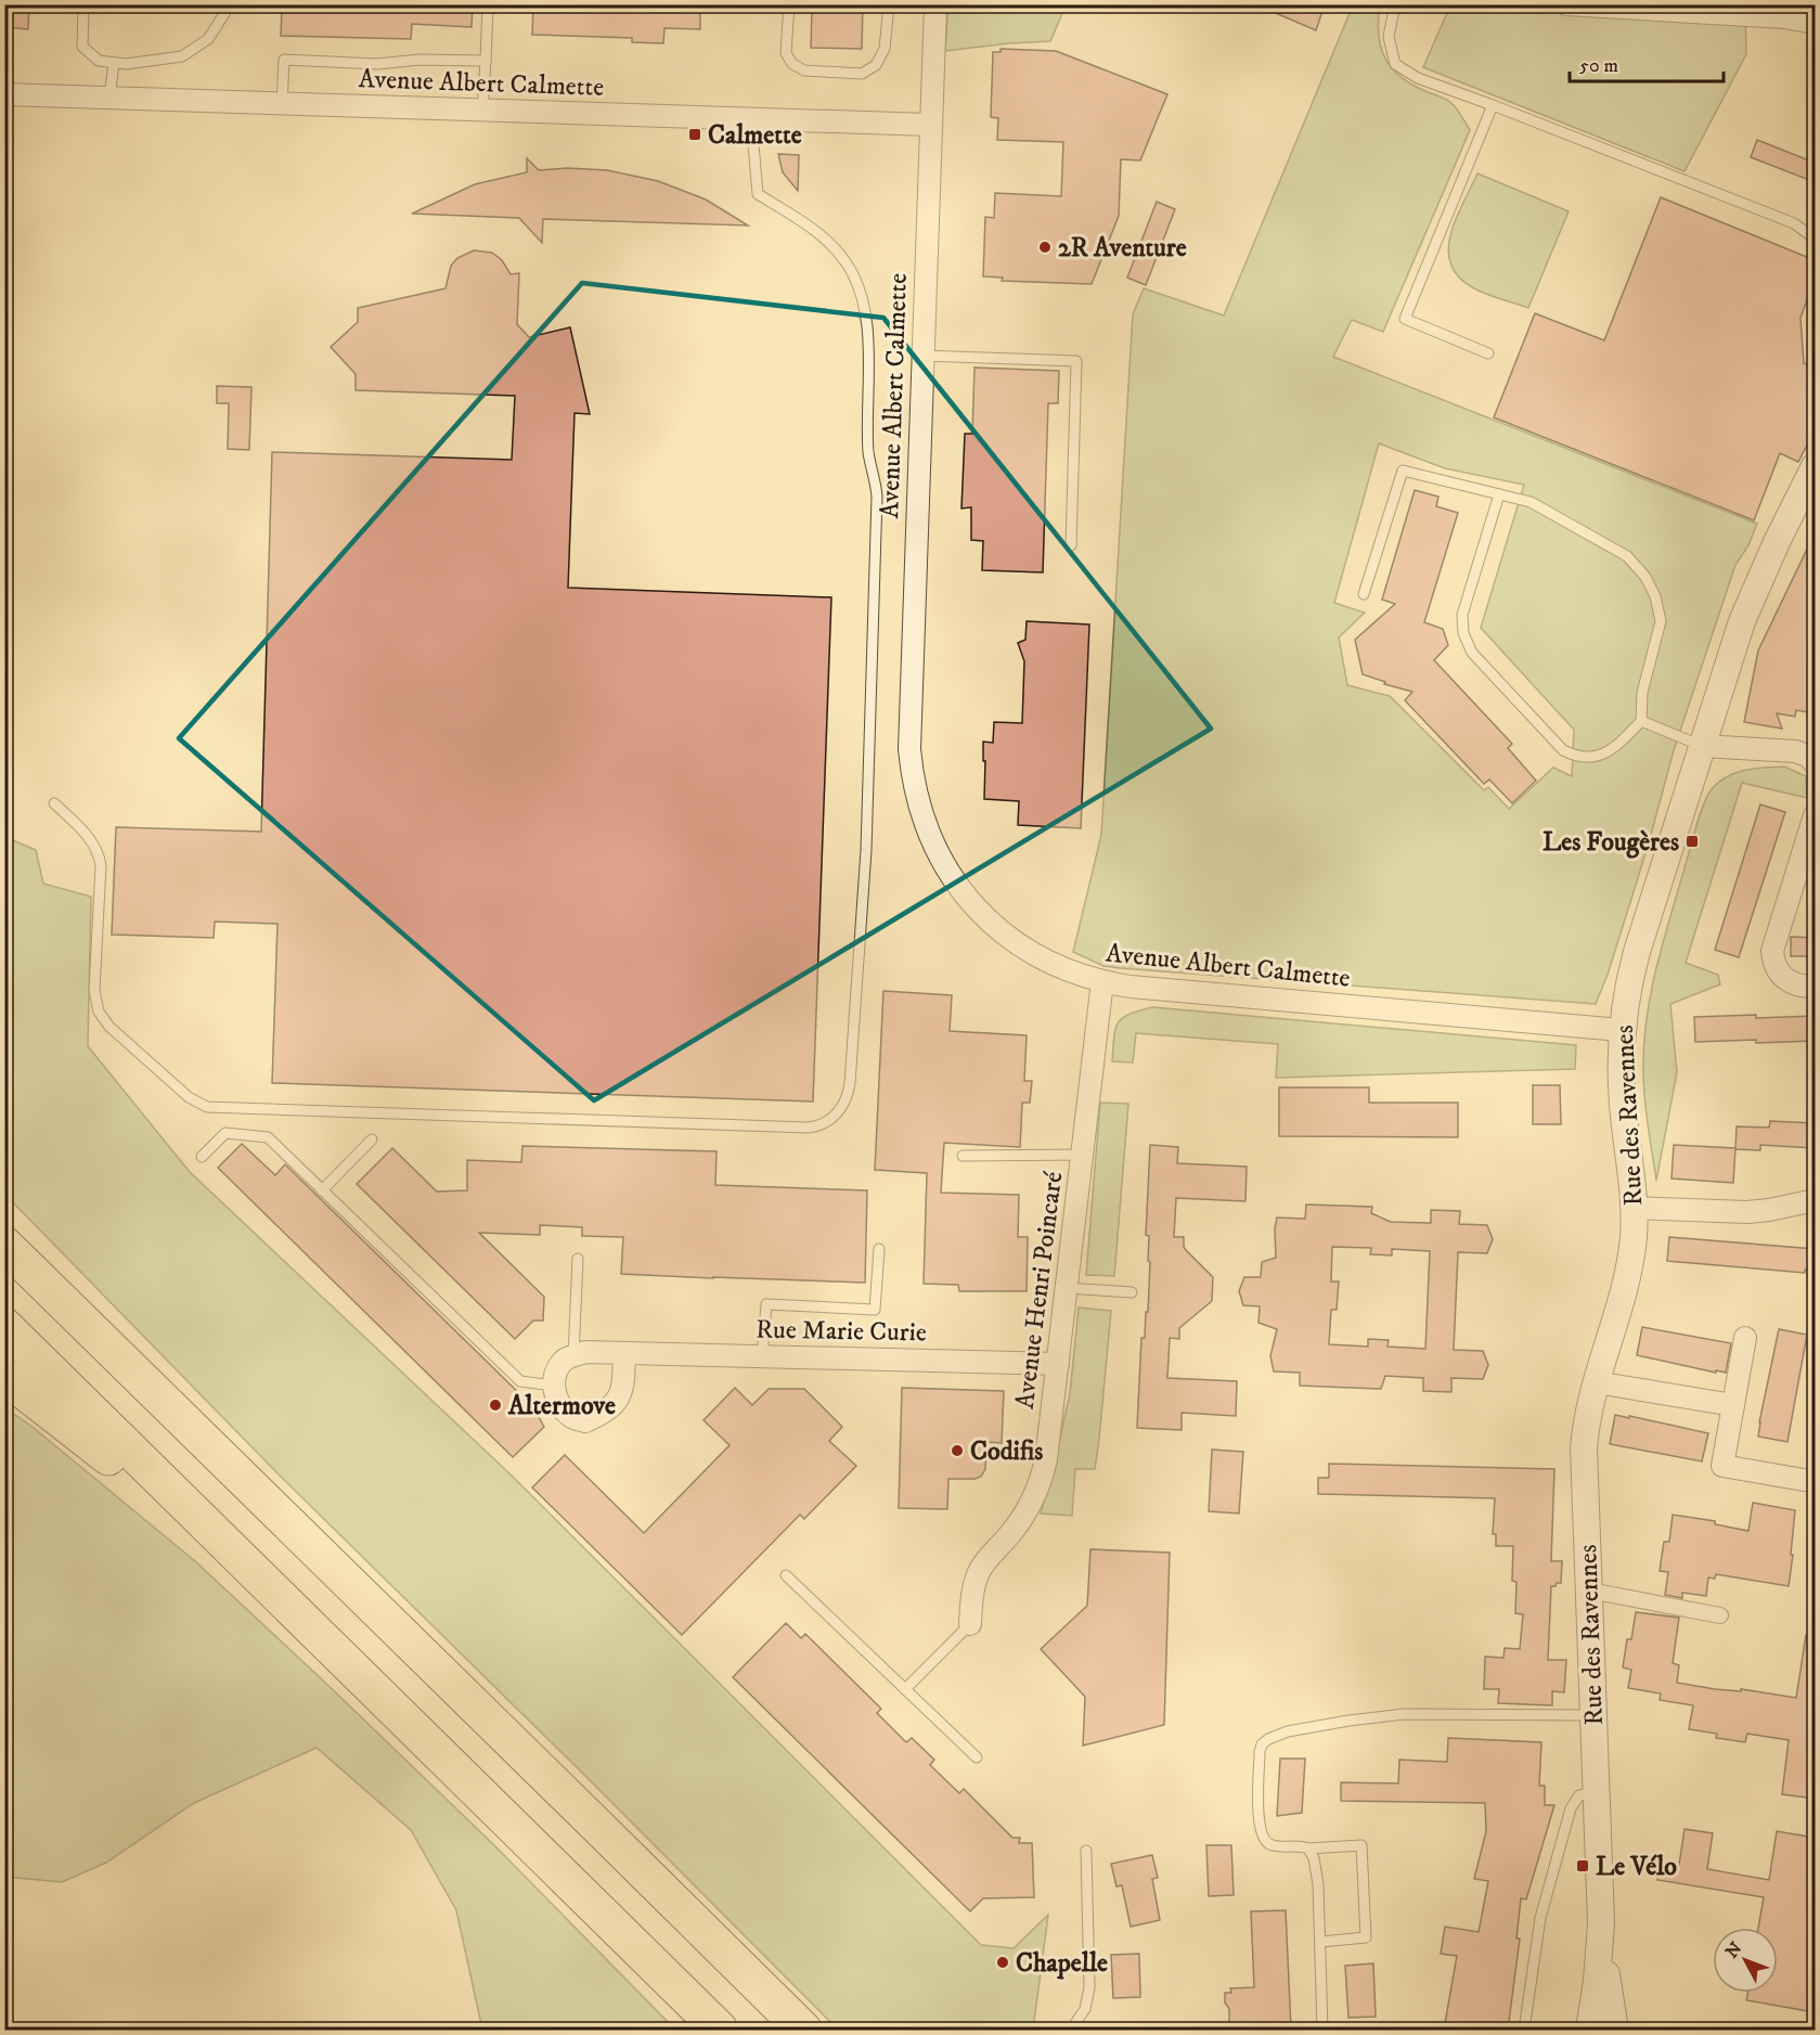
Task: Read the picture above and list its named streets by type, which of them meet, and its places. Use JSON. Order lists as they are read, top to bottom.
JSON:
{
  "streets": {
    "street": [
      "Avenue Albert Calmette",
      "Rue des Ravennes",
      "Avenue Henri Poincaré",
      "Rue Marie Curie"
    ]
  },
  "crossings": [
    ["Avenue Albert Calmette", "Rue des Ravennes"],
    ["Avenue Albert Calmette", "Avenue Henri Poincaré"],
    ["Avenue Henri Poincaré", "Rue Marie Curie"]
  ],
  "places": {
    "transit": ["Calmette", "Les Fougères", "Le Vélo"],
    "other": [
      "2R Aventure",
      "Altermove",
      "Codifis",
      "Chapelle"
    ]
  },
  "scale_bar": "50 m",
  "north": "top left"
}
